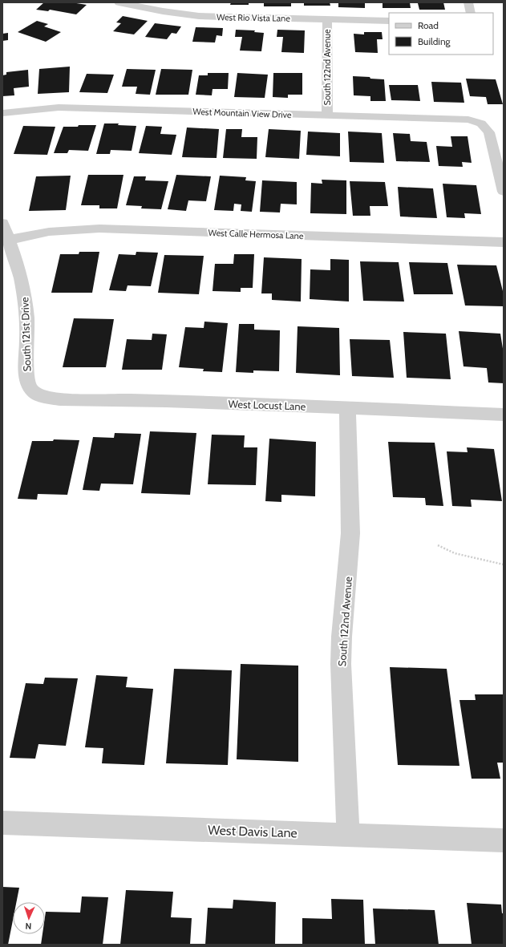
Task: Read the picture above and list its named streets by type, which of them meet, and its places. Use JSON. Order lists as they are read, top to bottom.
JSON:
{
  "streets": {
    "street": [
      "West Rio Vista Lane",
      "South 122nd Avenue",
      "West Mountain View Drive",
      "West Calle Hermosa Lane",
      "South 121st Drive",
      "West Locust Lane",
      "West Davis Lane"
    ]
  },
  "crossings": [
    ["West Rio Vista Lane", "South 122nd Avenue"],
    ["South 122nd Avenue", "West Mountain View Drive"],
    ["South 122nd Avenue", "West Locust Lane"],
    ["South 122nd Avenue", "West Davis Lane"],
    ["West Calle Hermosa Lane", "South 121st Drive"],
    ["South 121st Drive", "West Locust Lane"]
  ],
  "legend": ["Road", "Building"],
  "north": "bottom"
}
